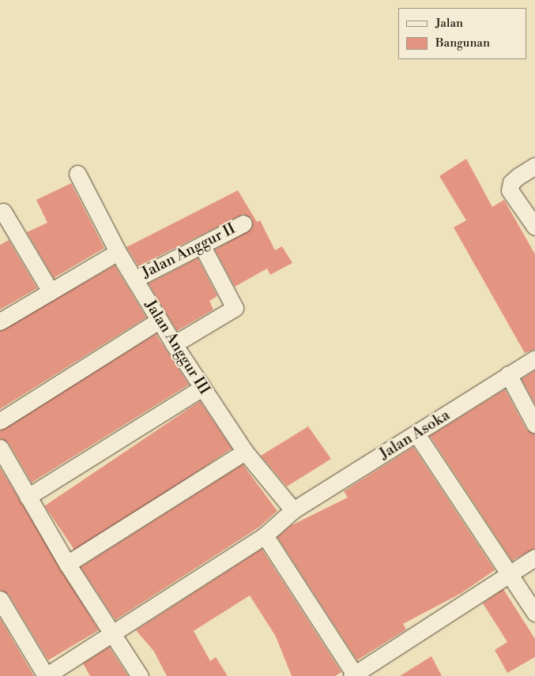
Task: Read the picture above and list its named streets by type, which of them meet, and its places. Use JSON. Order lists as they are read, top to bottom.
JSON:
{
  "streets": {
    "street": ["Jalan Anggur II", "Jalan Anggur III", "Jalan Asoka"]
  },
  "crossings": [
    ["Jalan Anggur II", "Jalan Anggur III"],
    ["Jalan Anggur III", "Jalan Asoka"]
  ],
  "legend": ["Jalan", "Bangunan"]
}
